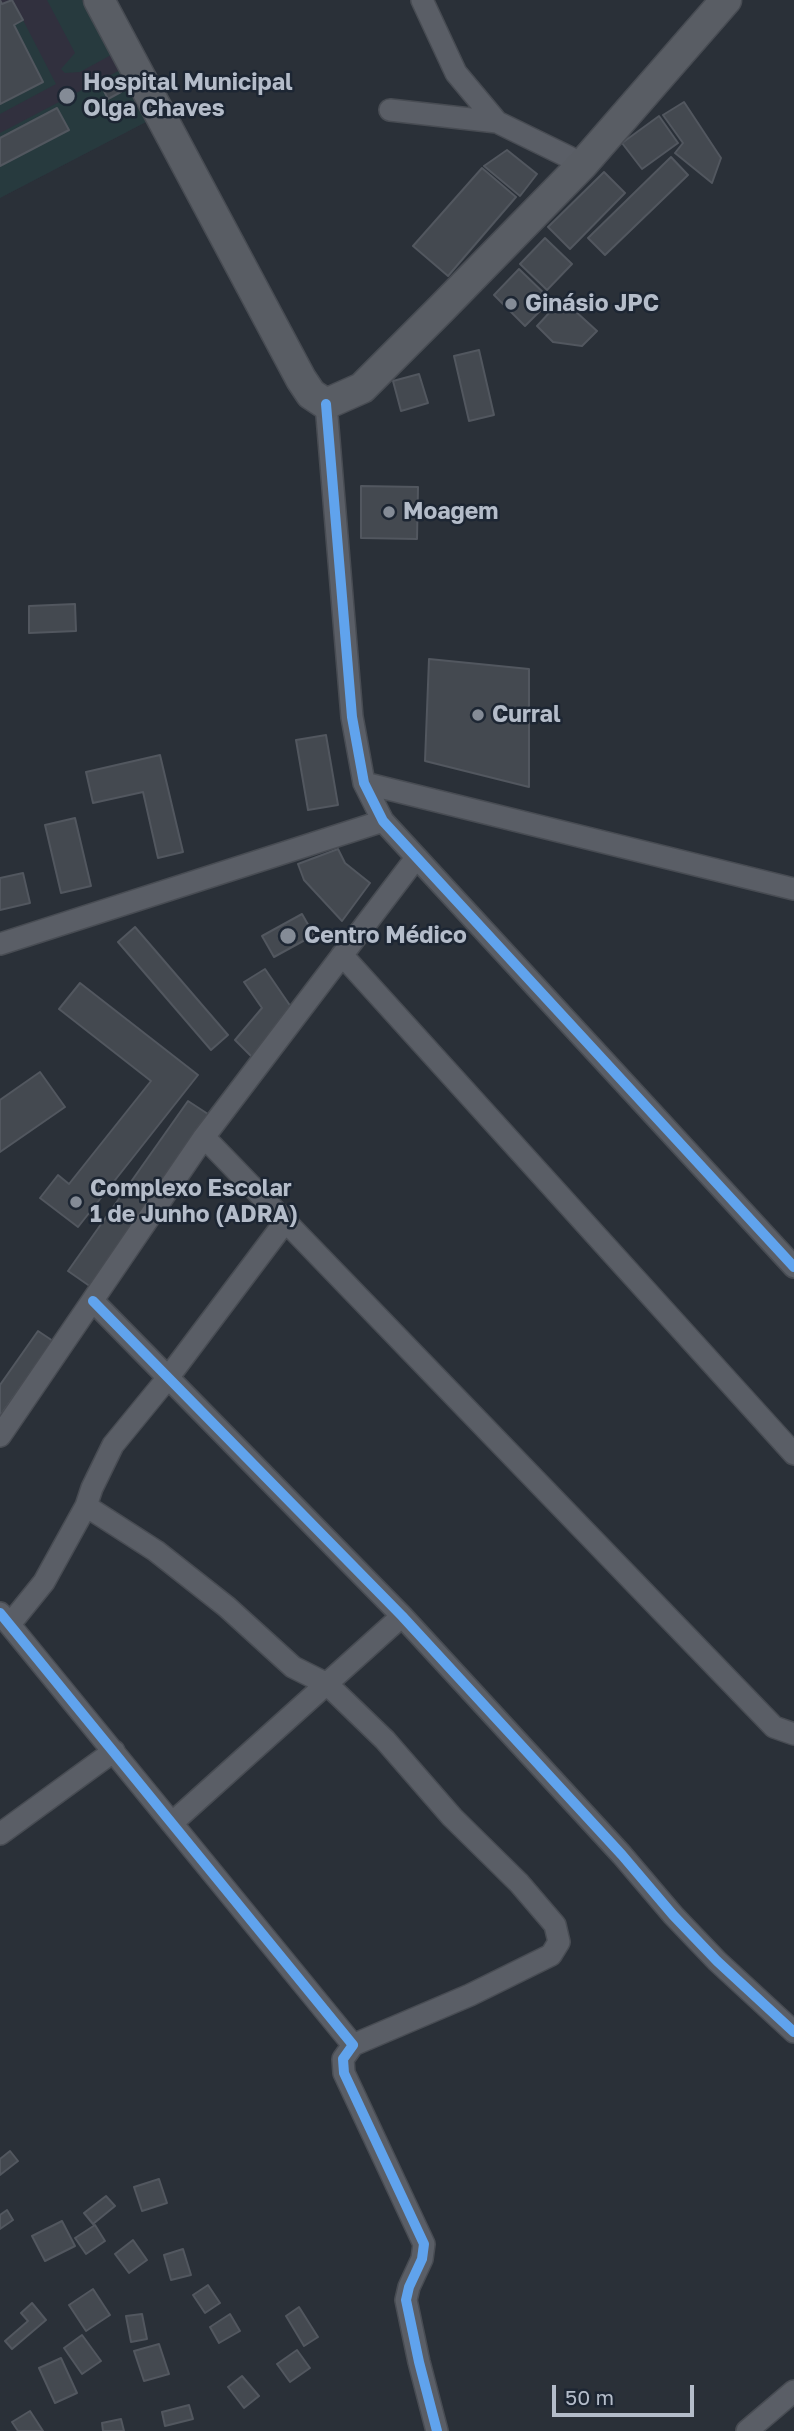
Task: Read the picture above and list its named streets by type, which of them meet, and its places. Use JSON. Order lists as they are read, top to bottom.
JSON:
{
  "places": [
    "Hospital Municipal Olga Chaves",
    "Ginásio JPC",
    "Moagem",
    "Curral",
    "Centro Médico",
    "Complexo Escolar 1 de Junho (ADRA)"
  ],
  "scale_bar": "50 m"
}
